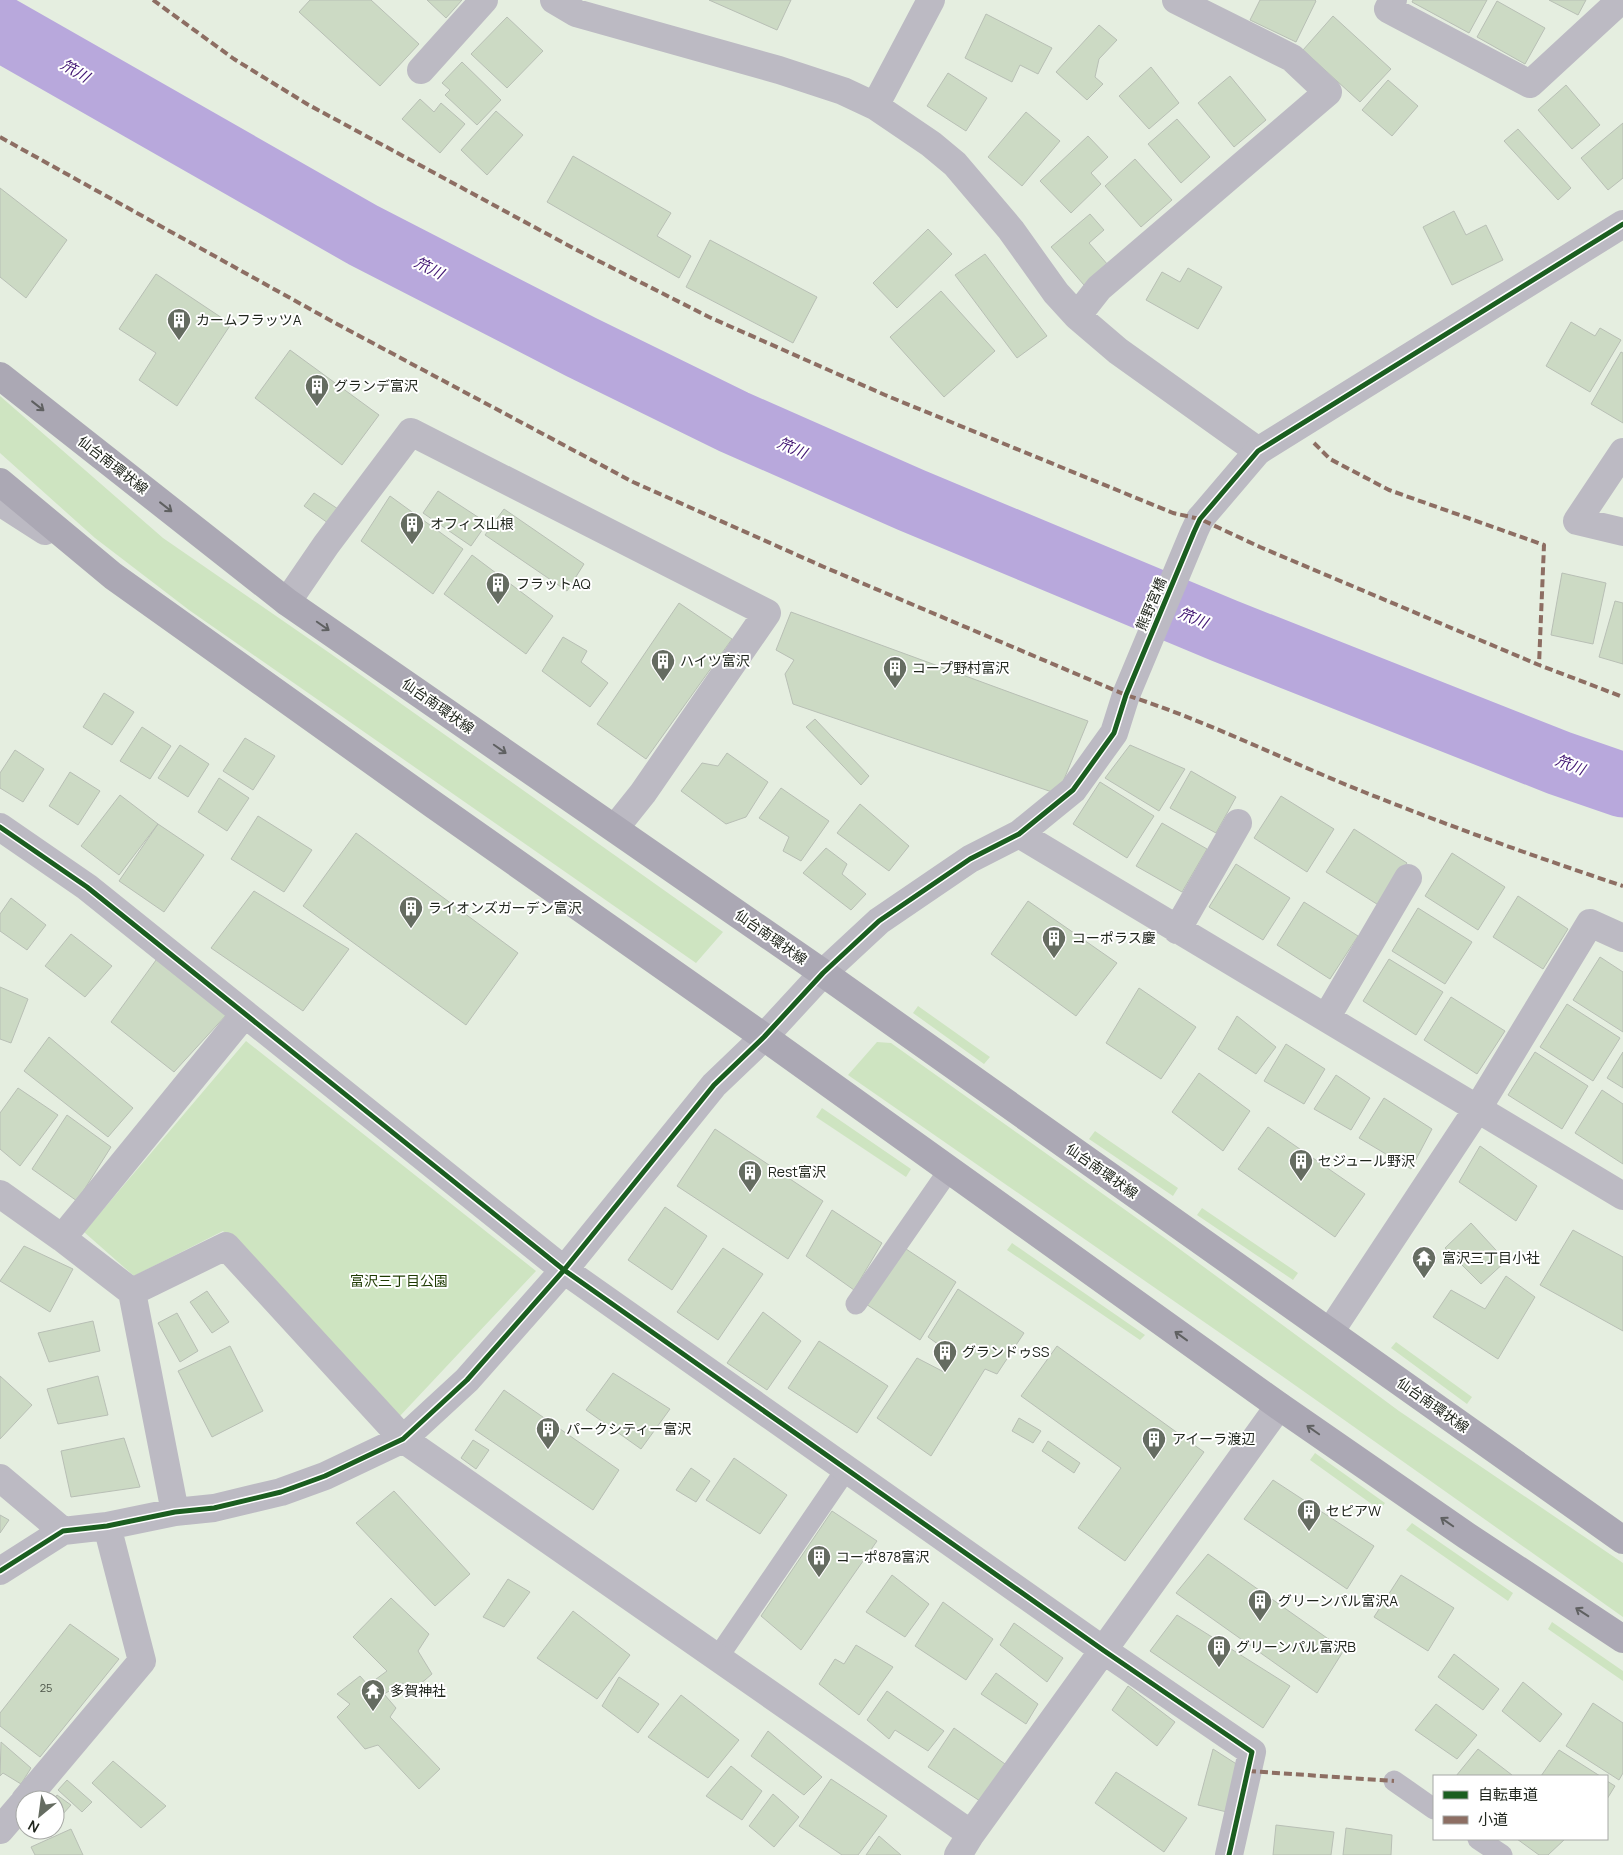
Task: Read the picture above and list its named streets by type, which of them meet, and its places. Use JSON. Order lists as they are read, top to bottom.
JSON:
{
  "streets": {
    "main road": ["仙台南環状線"],
    "street": ["熊野宮橋"]
  },
  "crossings": [
    ["仙台南環状線", "熊野宮橋"]
  ],
  "water": ["笊川"],
  "parks": ["富沢三丁目公園"],
  "places": {
    "building": [
      "カームフラッツA",
      "グランデ富沢",
      "オフィス山根",
      "フラットAQ",
      "ハイツ富沢",
      "コープ野村富沢",
      "ライオンズガーデン富沢",
      "コーポラス慶",
      "セジュール野沢",
      "Rest富沢",
      "グランドゥSS",
      "パークシティー富沢",
      "アイーラ渡辺",
      "セピアW",
      "コーポ878富沢",
      "グリーンパル富沢A",
      "グリーンパル富沢B"
    ],
    "temple": ["富沢三丁目小社", "多賀神社"]
  },
  "house_numbers": ["25"],
  "legend": ["自転車道", "小道"],
  "north": "bottom left"
}
